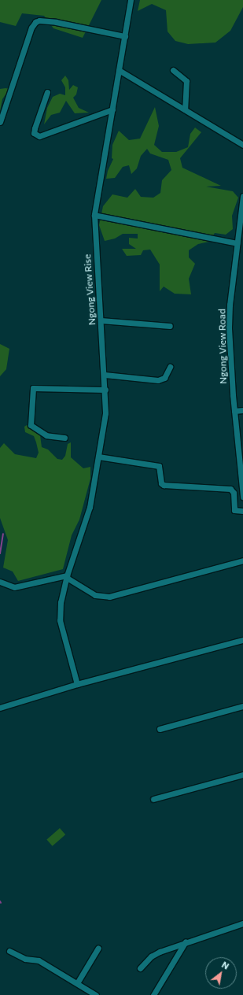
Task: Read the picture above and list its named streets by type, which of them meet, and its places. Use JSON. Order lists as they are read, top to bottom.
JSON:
{
  "streets": {
    "street": ["Ngong View Rise", "Ngong View Road"]
  },
  "north": "top right"
}
